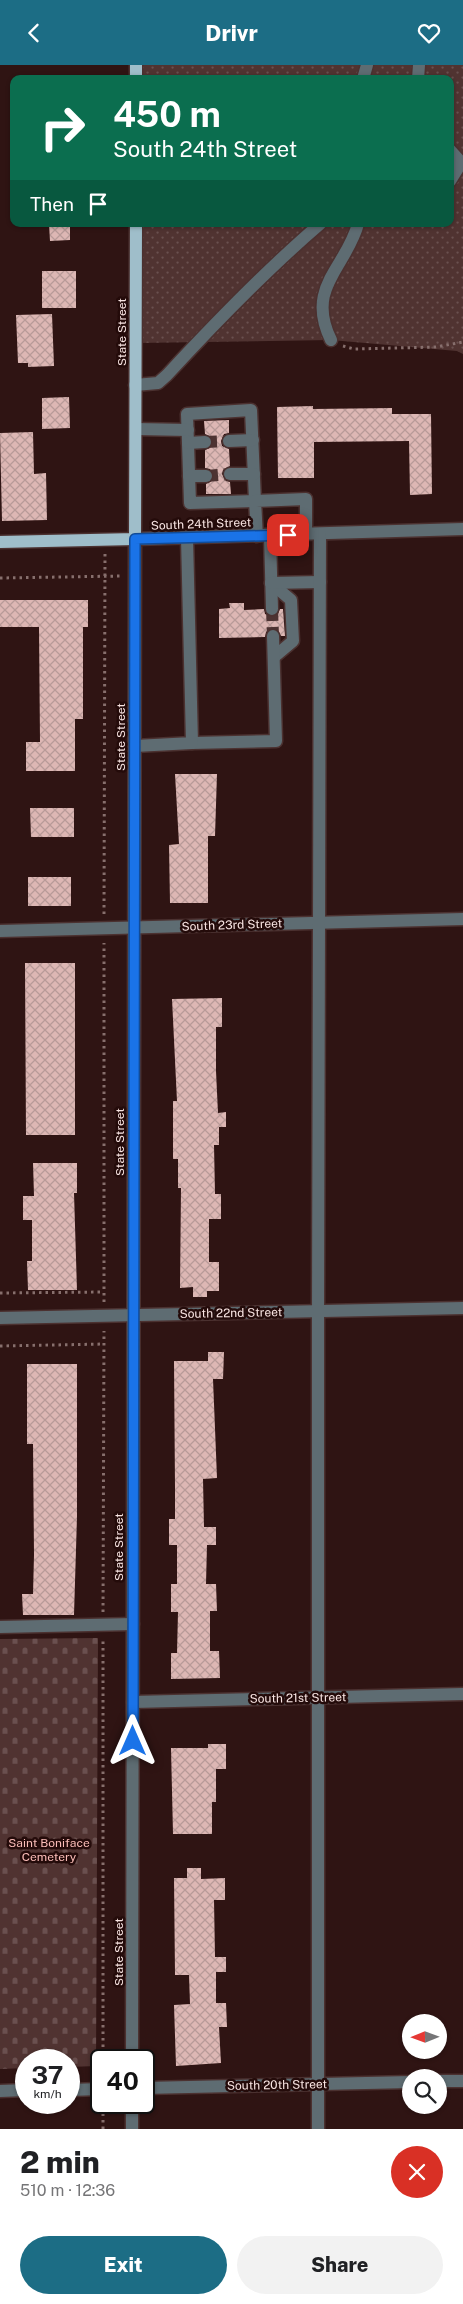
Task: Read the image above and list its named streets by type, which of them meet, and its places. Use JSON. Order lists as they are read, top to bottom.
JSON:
{
  "streets": {
    "main road": ["State Street", "South 24th Street"],
    "street": [
      "South 23rd Street",
      "South 22nd Street",
      "South 21st Street",
      "South 20th Street"
    ]
  },
  "crossings": [
    ["State Street", "South 24th Street"],
    ["State Street", "South 23rd Street"],
    ["State Street", "South 22nd Street"],
    ["State Street", "South 21st Street"]
  ],
  "parks": ["Saint Boniface Cemetery"],
  "north": "left",
  "page": {
    "header": "Drivr",
    "turn": ["450 m", "South 24th Street"],
    "then": "Then",
    "speed": "37 km/h",
    "limit": "40",
    "heading": ["2 min", "510 m · 12:36"],
    "buttons": ["Exit", "Share"]
  }
}
